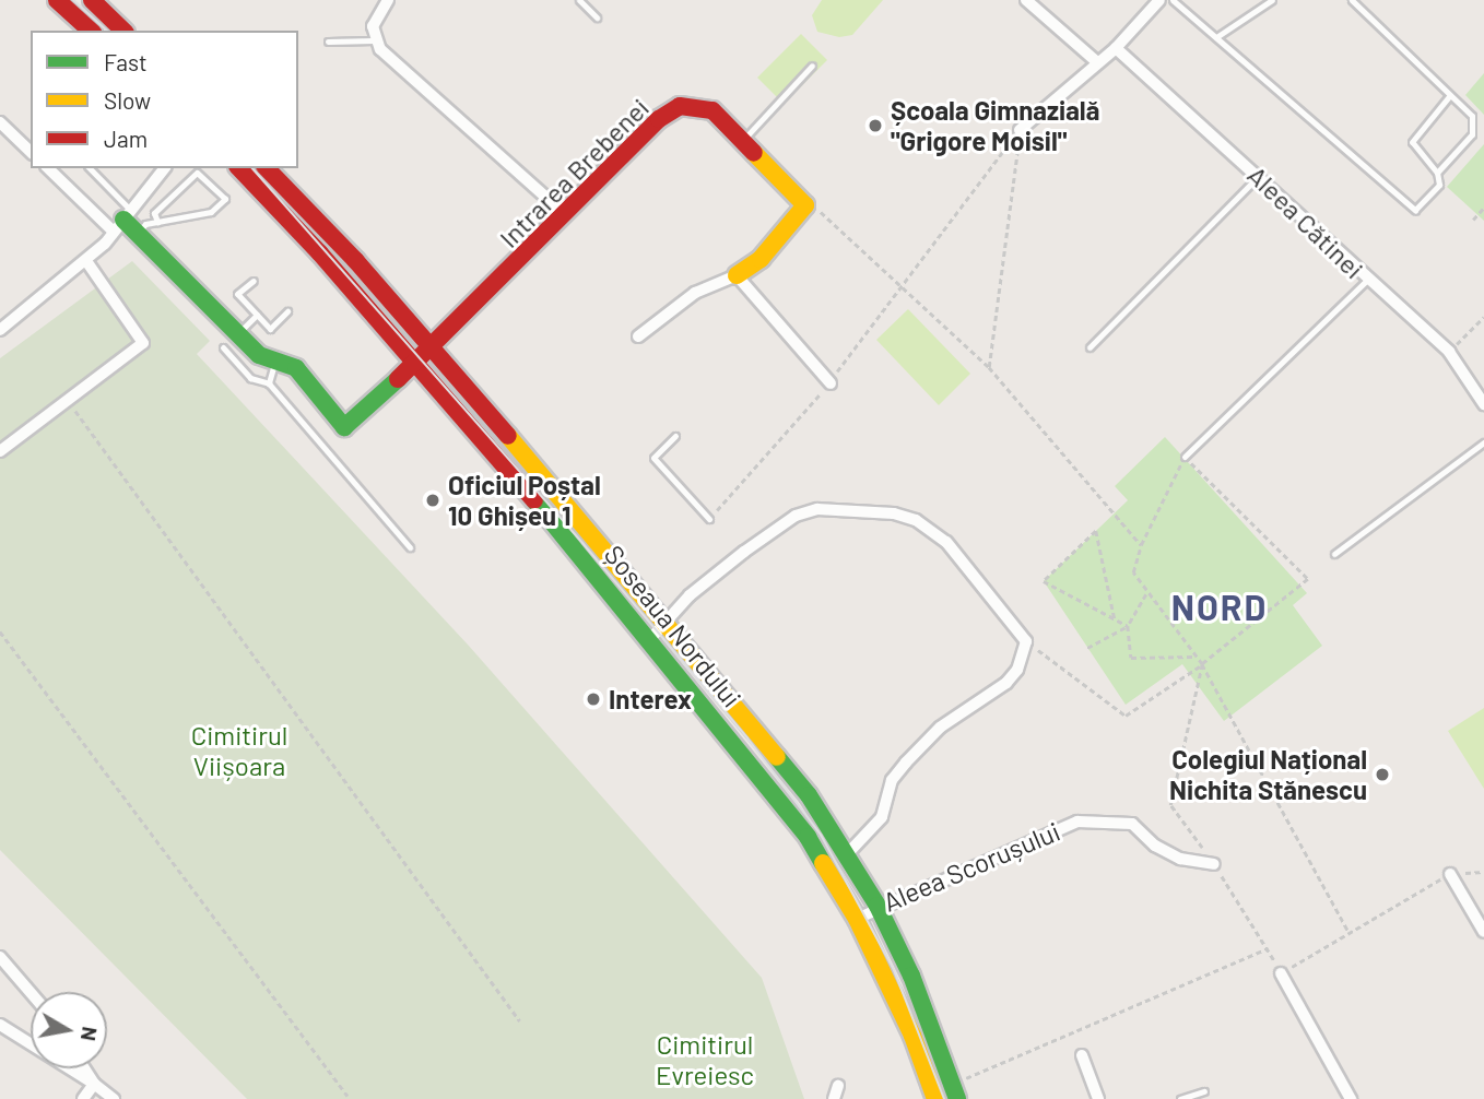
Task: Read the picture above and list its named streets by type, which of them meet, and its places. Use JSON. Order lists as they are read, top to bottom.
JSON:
{
  "streets": {
    "main road": ["Intrarea Brebenei", "Șoseaua Nordului"],
    "street": ["Aleea Cătinei", "Aleea Scorușului"]
  },
  "crossings": [
    ["Intrarea Brebenei", "Șoseaua Nordului"],
    ["Șoseaua Nordului", "Aleea Scorușului"]
  ],
  "districts": ["NORD"],
  "parks": ["Cimitirul Viișoara", "Cimitirul Evreiesc"],
  "places": [
    "Școala Gimnazială \"Grigore Moisil\"",
    "Oficiul Poștal 10 Ghișeu 1",
    "Interex",
    "Colegiul Național Nichita Stănescu"
  ],
  "legend": ["Fast", "Slow", "Jam"],
  "north": "right"
}
